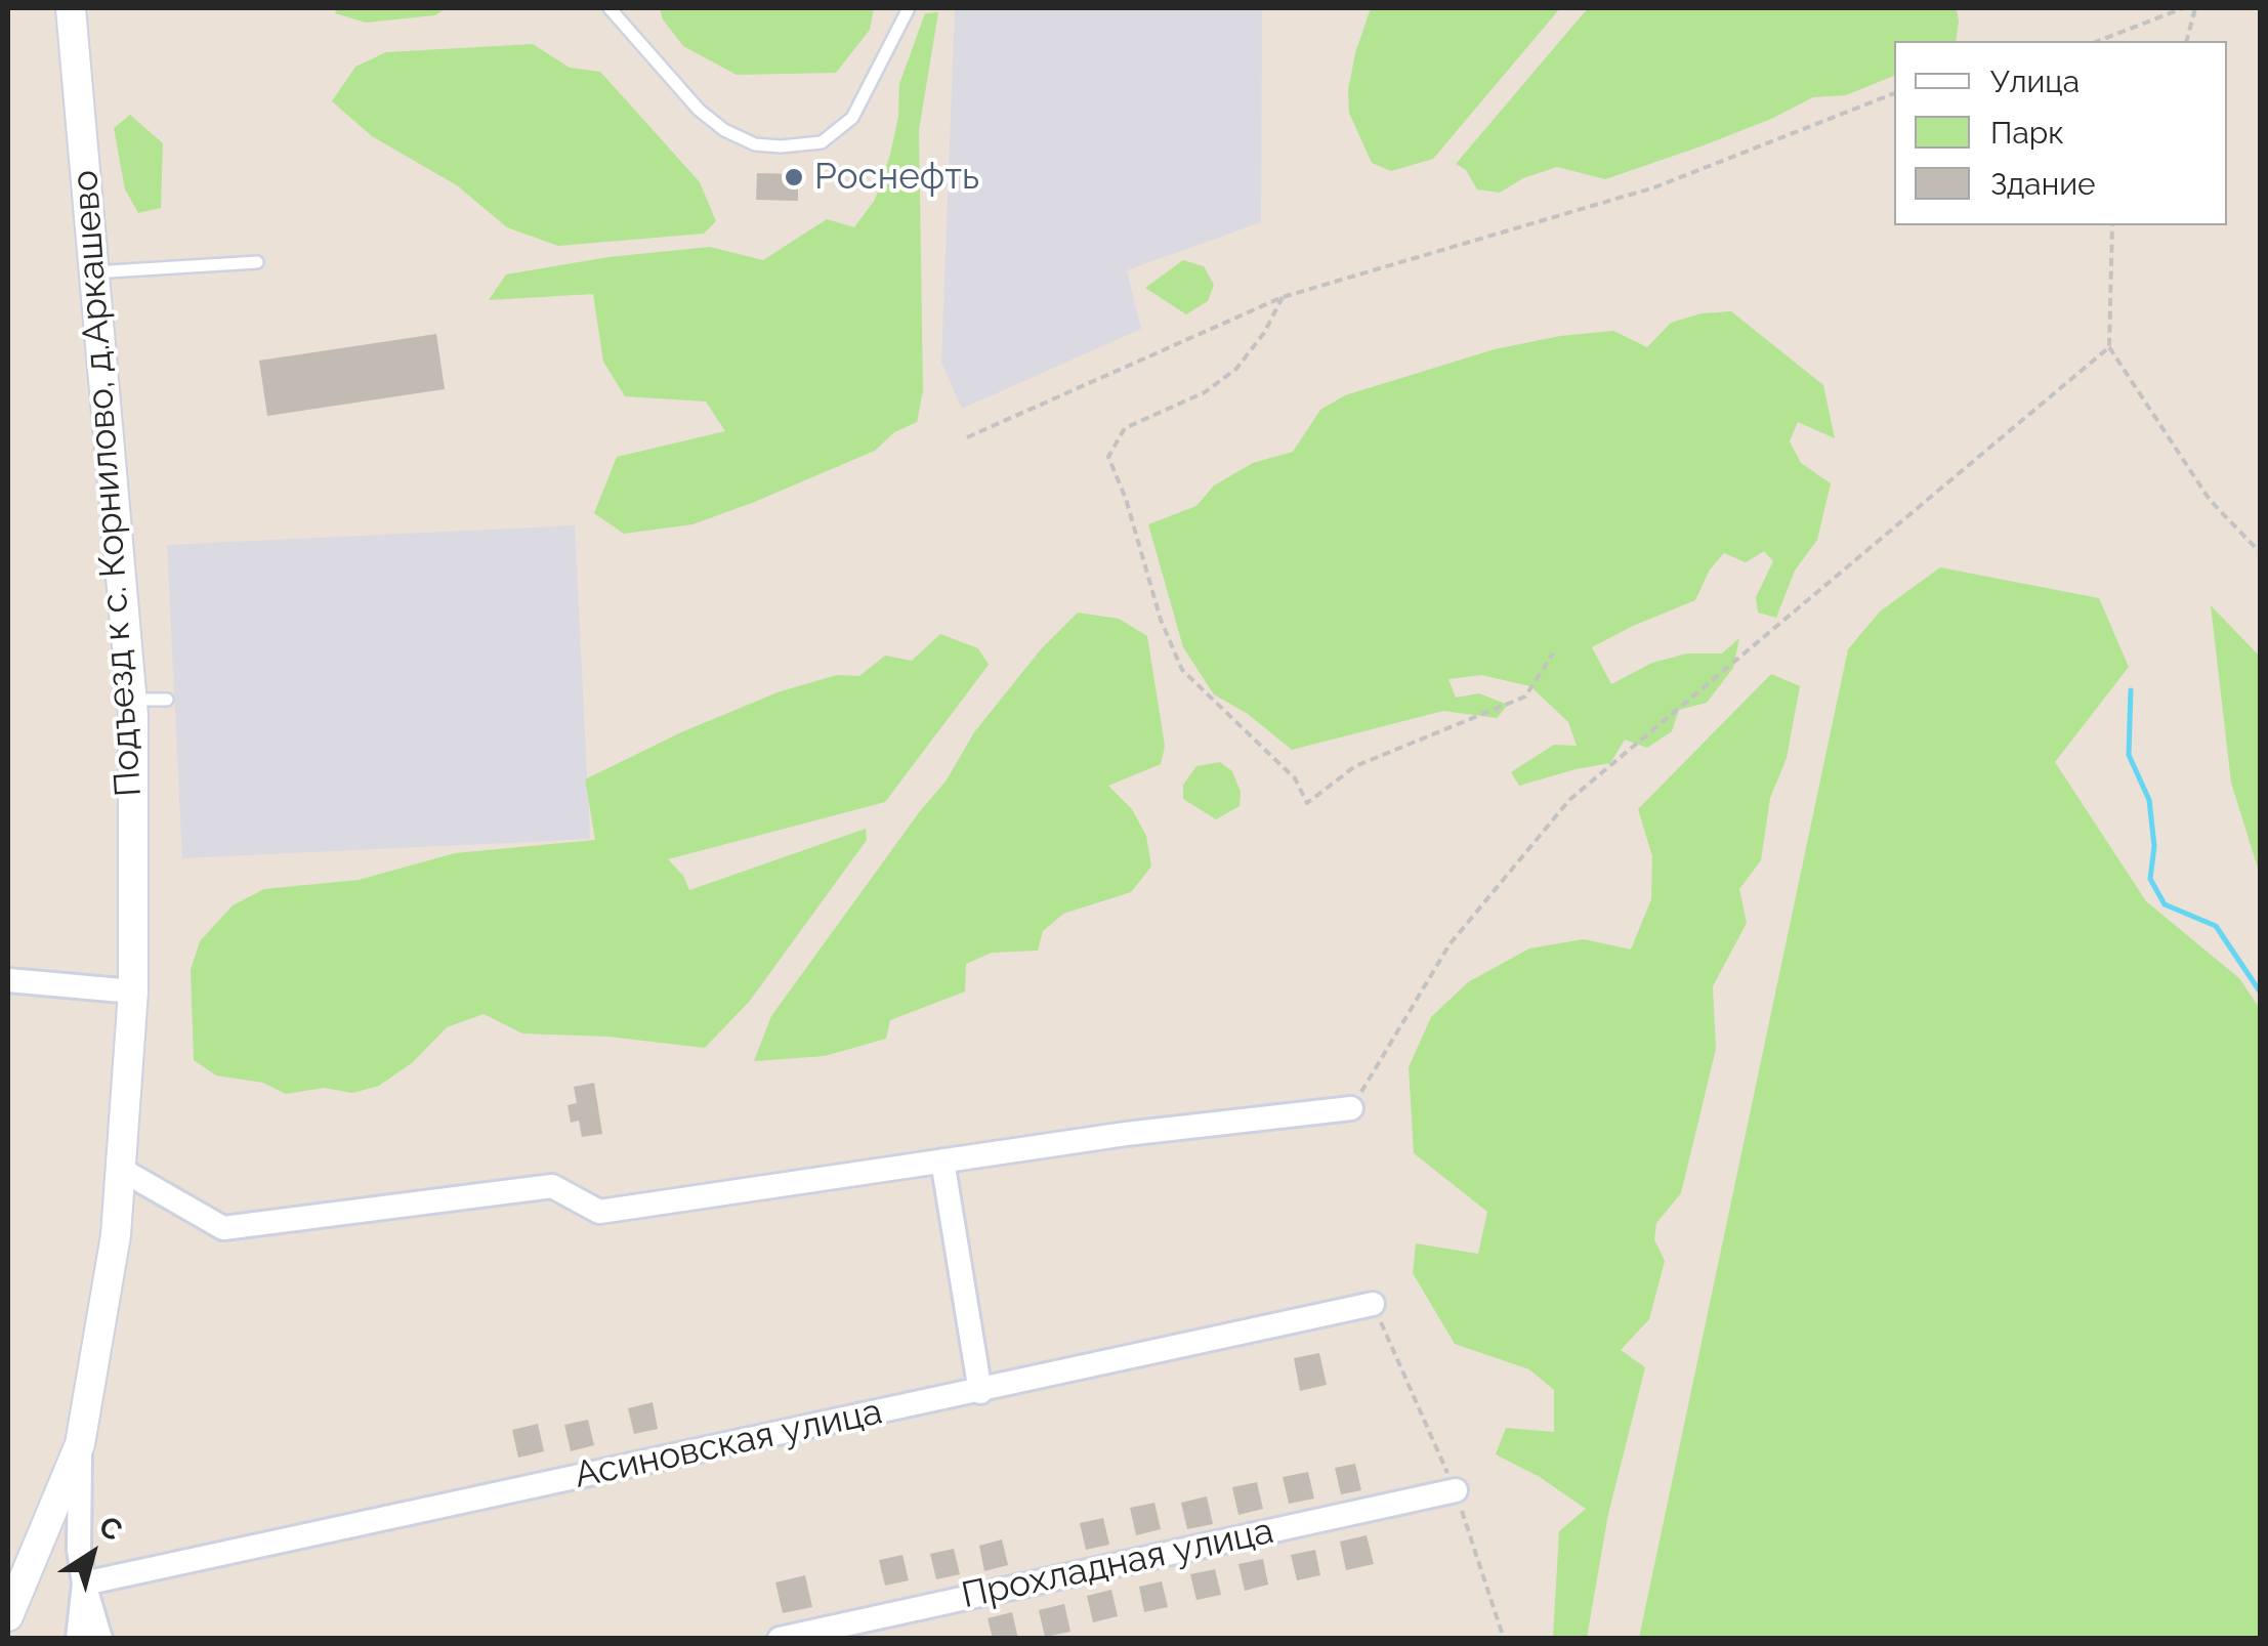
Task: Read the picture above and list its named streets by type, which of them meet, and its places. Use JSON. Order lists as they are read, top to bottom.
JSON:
{
  "streets": {
    "street": ["Подъезд к с. Корнилово, д.Аркашево", "Асиновская улица", "Прохладная улица"]
  },
  "places": ["Роснефть"],
  "legend": ["Улица", "Парк", "Здание"],
  "north": "top right"
}
